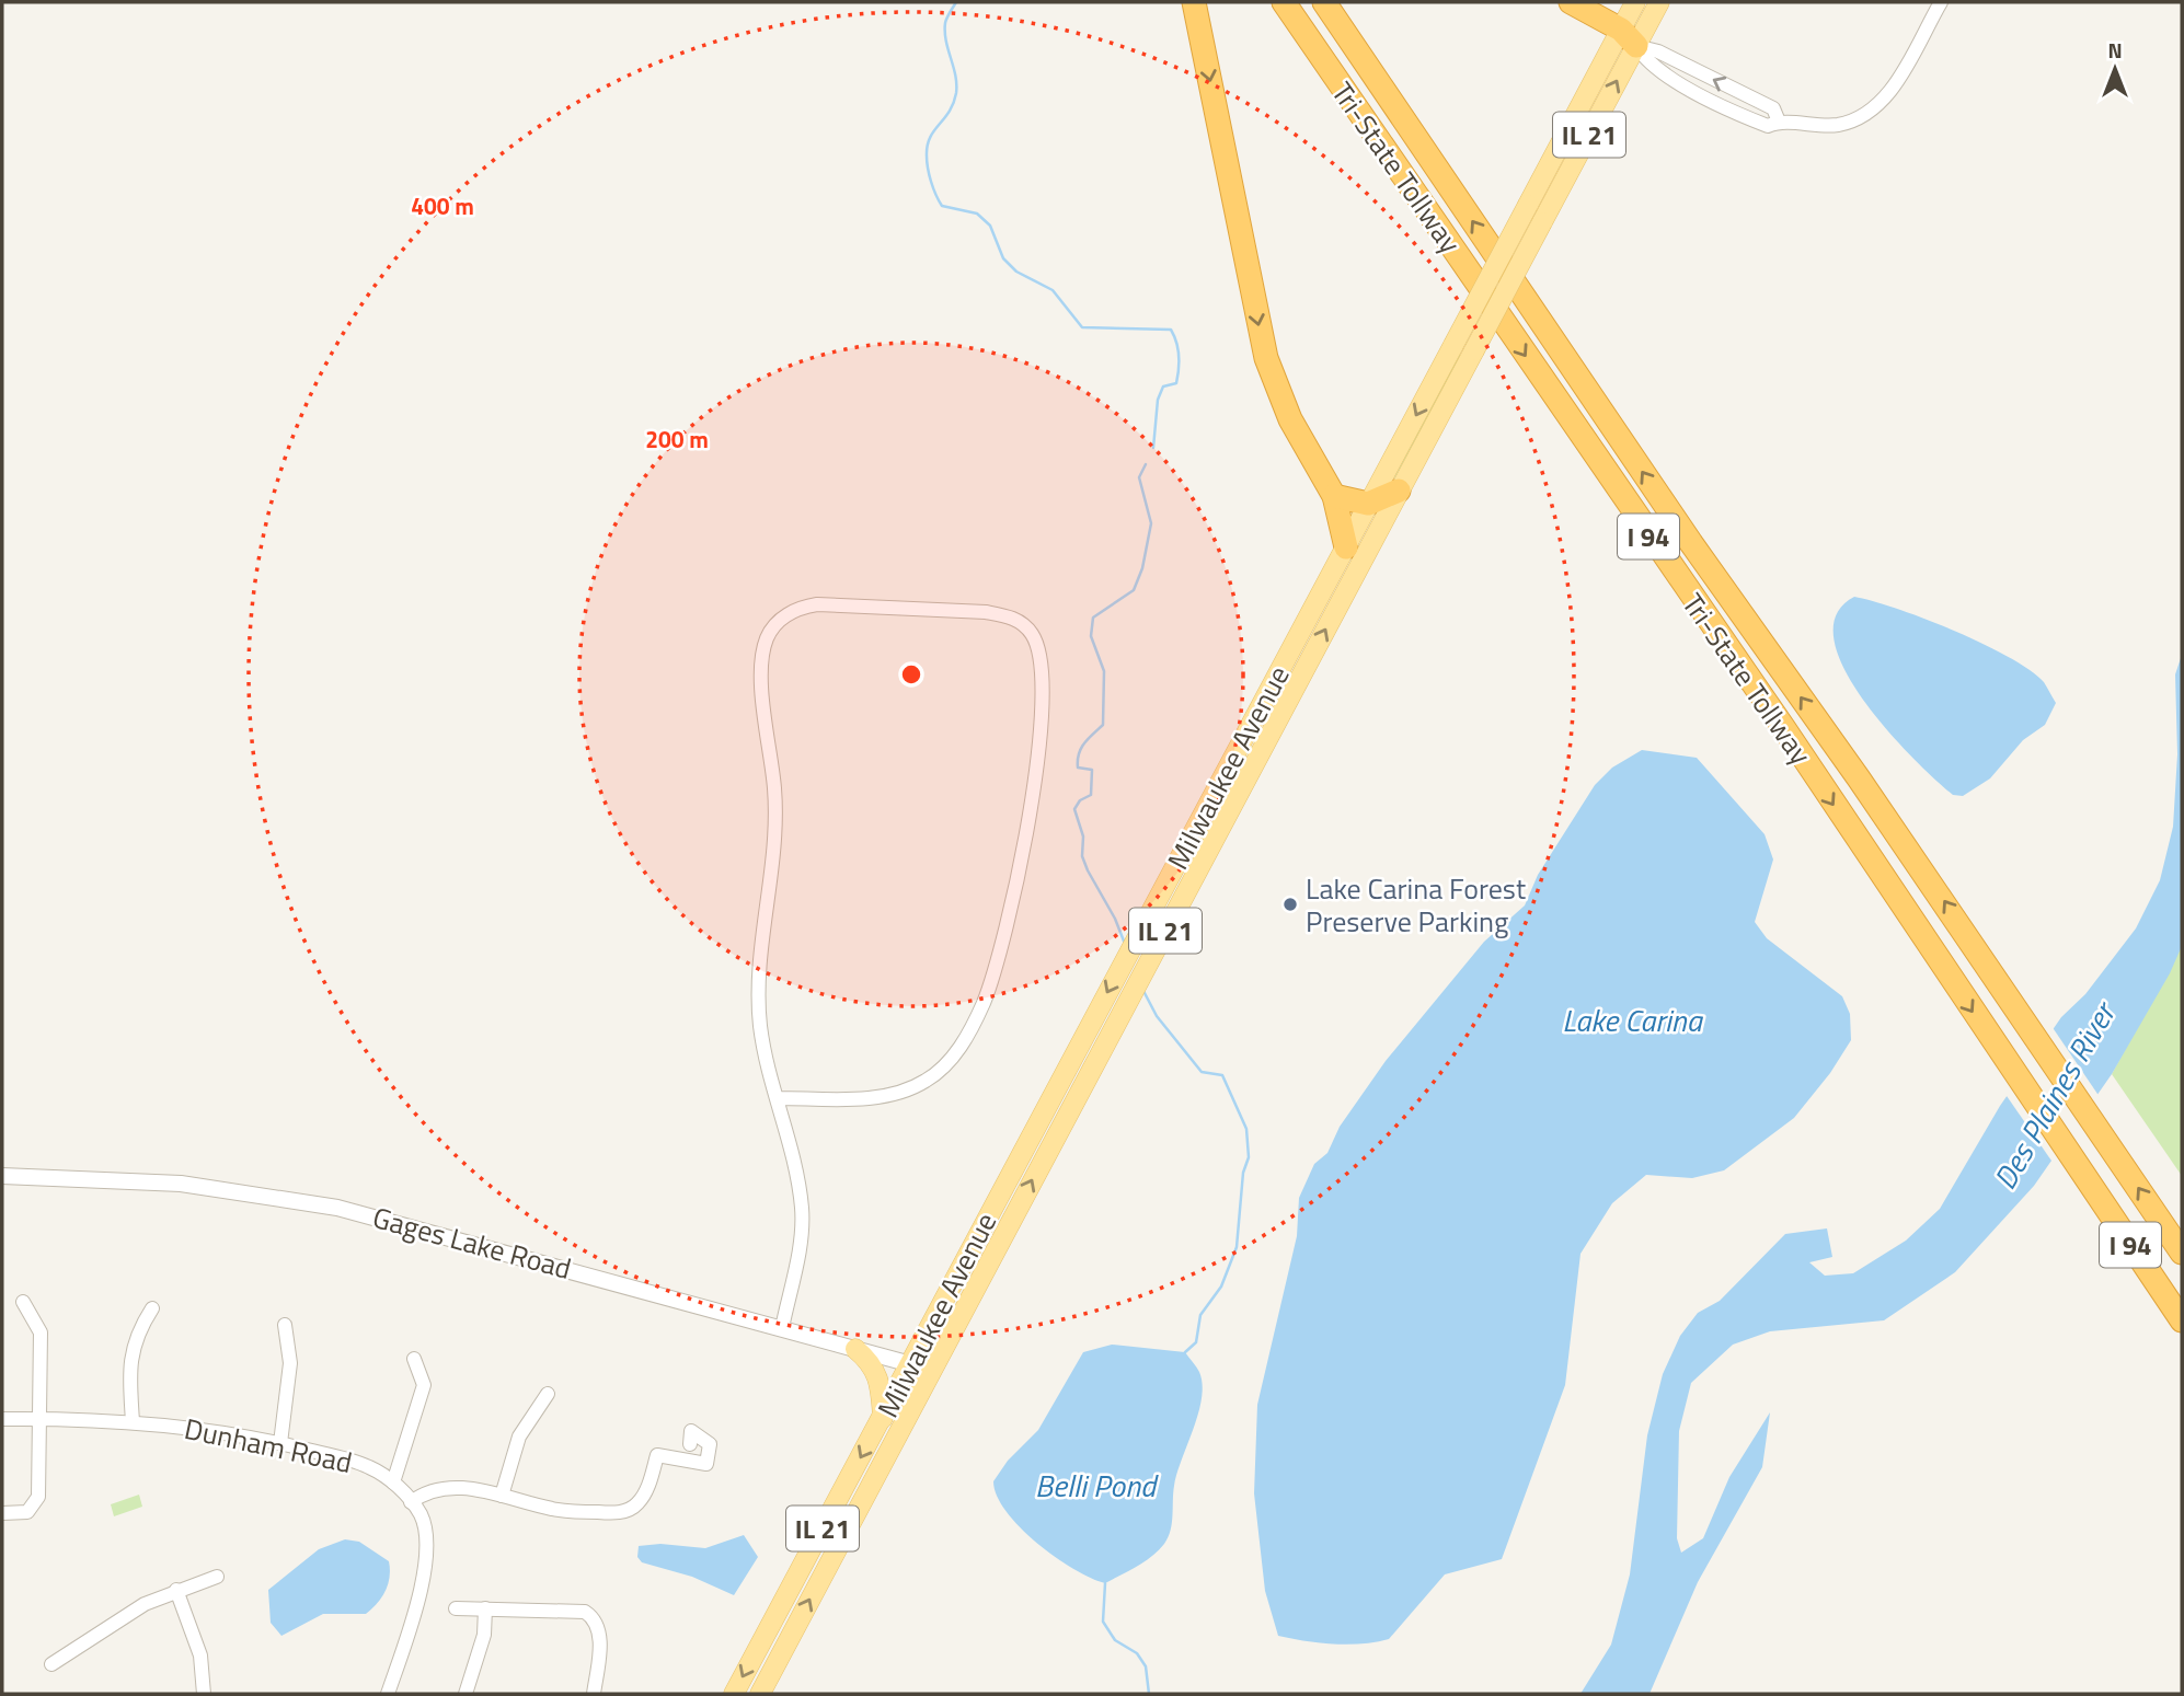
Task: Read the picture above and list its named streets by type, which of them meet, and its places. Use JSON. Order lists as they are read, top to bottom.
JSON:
{
  "streets": {
    "highway": ["Tri-State Tollway", "I 94"],
    "main road": ["IL 21", "Milwaukee Avenue"],
    "street": ["Gages Lake Road", "Dunham Road"]
  },
  "crossings": [
    ["Milwaukee Avenue", "Gages Lake Road"]
  ],
  "water": ["Lake Carina", "Des Plaines River", "Belli Pond"],
  "places": ["Lake Carina Forest Preserve Parking"],
  "north": "top",
  "rings": ["400 m", "200 m"]
}
